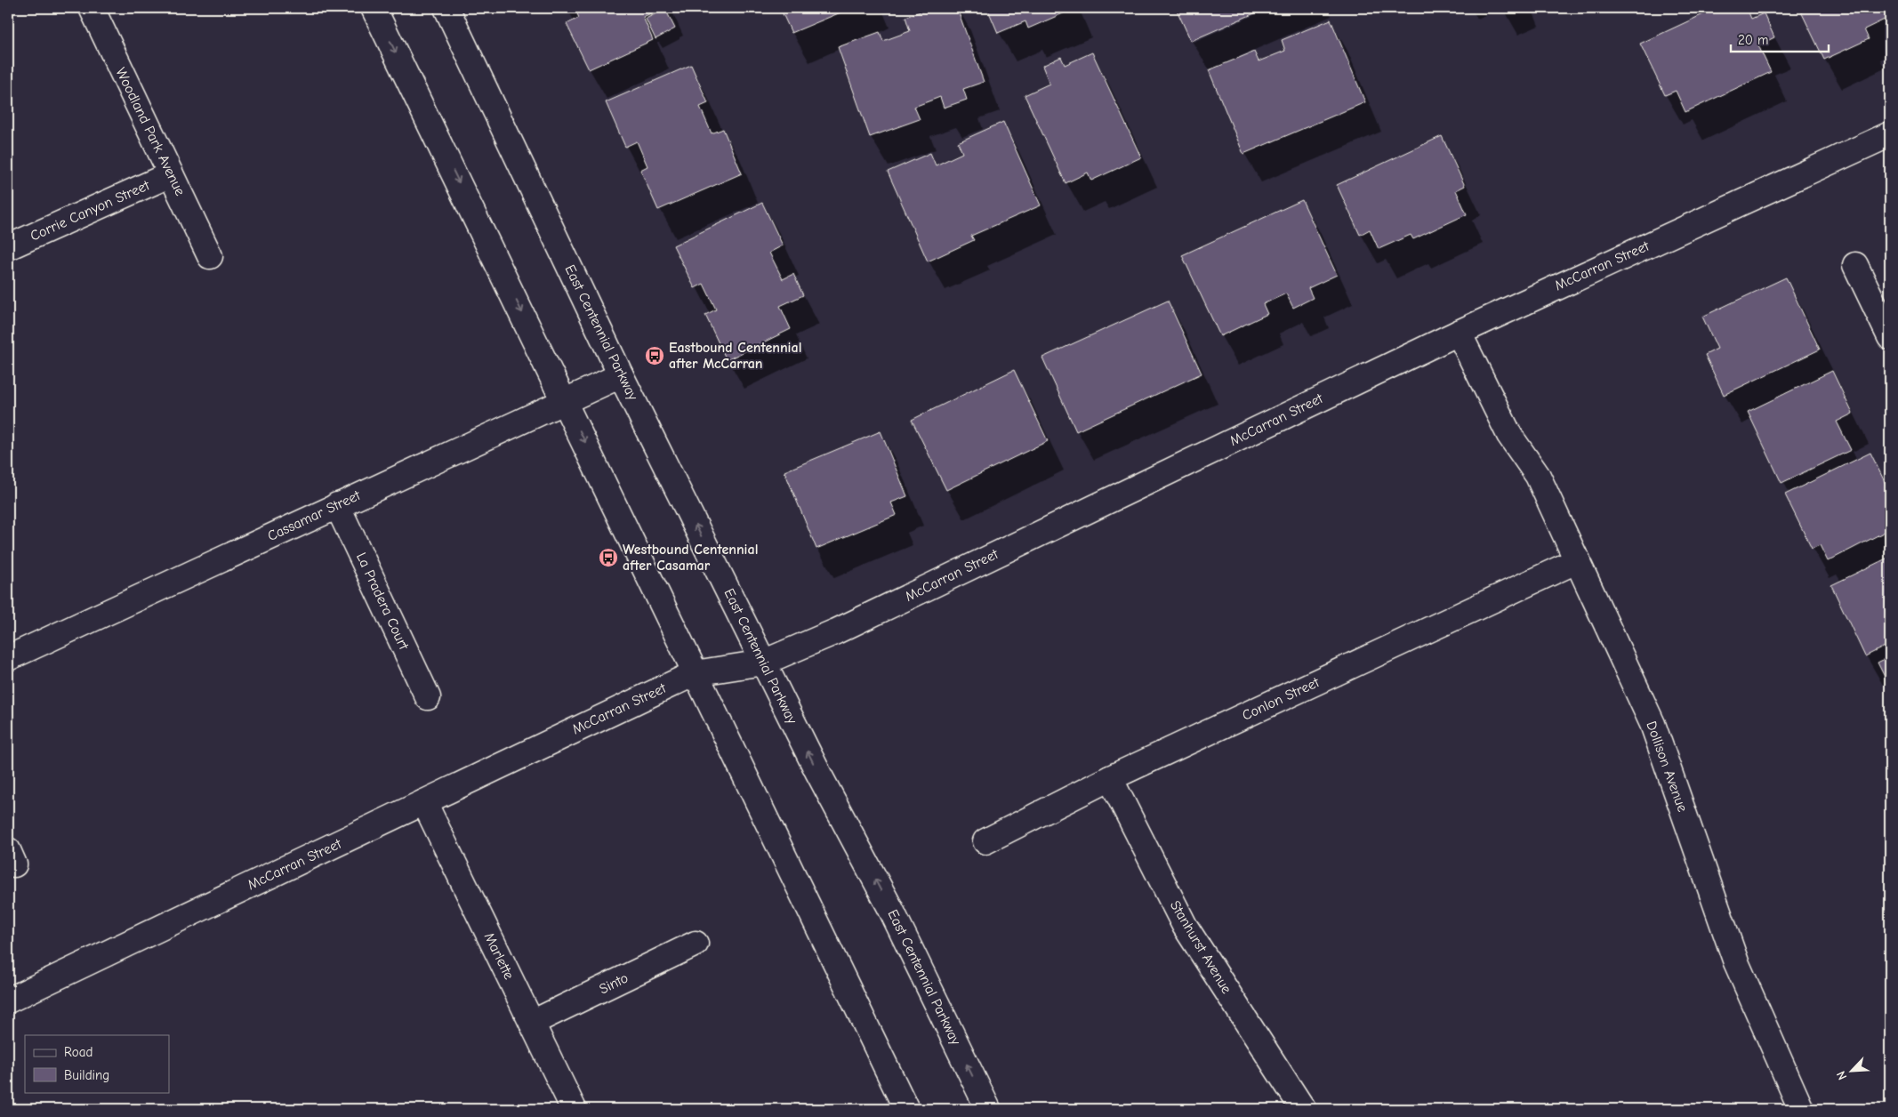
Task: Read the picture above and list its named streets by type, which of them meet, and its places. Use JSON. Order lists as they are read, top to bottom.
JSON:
{
  "streets": {
    "street": [
      "Woodland Park Avenue",
      "Corrie Canyon Street",
      "McCarran Street",
      "East Centennial Parkway",
      "Cassamar Street",
      "La Pradera Court",
      "Conlon Street",
      "Dollison Avenue",
      "Stanhurst Avenue",
      "Marlette",
      "Sinto"
    ]
  },
  "crossings": [
    ["Woodland Park Avenue", "Corrie Canyon Street"],
    ["McCarran Street", "East Centennial Parkway"],
    ["McCarran Street", "Dollison Avenue"],
    ["McCarran Street", "Marlette"],
    ["East Centennial Parkway", "Cassamar Street"],
    ["Cassamar Street", "La Pradera Court"],
    ["Conlon Street", "Dollison Avenue"],
    ["Conlon Street", "Stanhurst Avenue"],
    ["Marlette", "Sinto"]
  ],
  "places": {
    "bus stop": ["Eastbound Centennial after McCarran", "Westbound Centennial after Casamar"]
  },
  "legend": ["Road", "Building"],
  "scale_bar": "20 m",
  "north": "bottom left"
}
